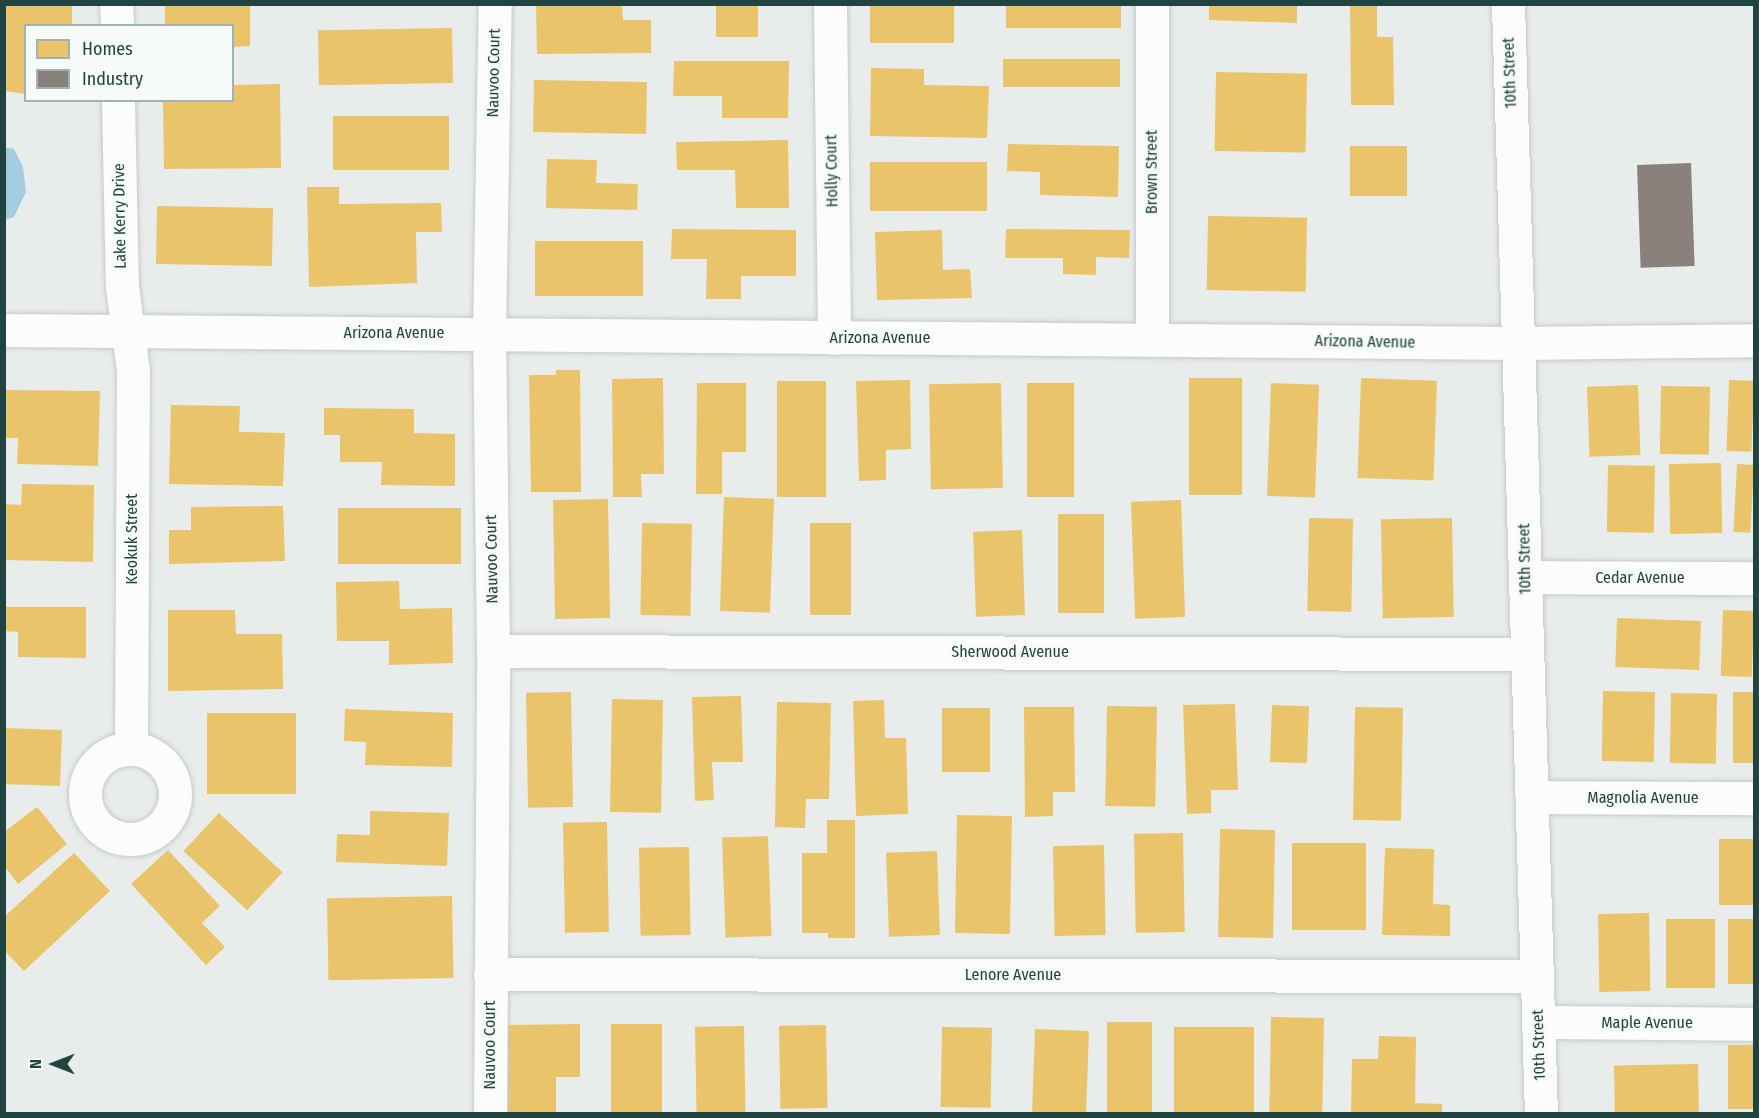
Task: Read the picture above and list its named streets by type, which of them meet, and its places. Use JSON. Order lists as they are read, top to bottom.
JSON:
{
  "streets": {
    "street": [
      "Nauvoo Court",
      "10th Street",
      "Holly Court",
      "Brown Street",
      "Lake Kerry Drive",
      "Arizona Avenue",
      "Keokuk Street",
      "Cedar Avenue",
      "Sherwood Avenue",
      "Magnolia Avenue",
      "Lenore Avenue",
      "Maple Avenue"
    ]
  },
  "crossings": [
    ["Nauvoo Court", "Arizona Avenue"],
    ["Nauvoo Court", "Sherwood Avenue"],
    ["Nauvoo Court", "Lenore Avenue"],
    ["10th Street", "Arizona Avenue"],
    ["10th Street", "Cedar Avenue"],
    ["10th Street", "Sherwood Avenue"],
    ["10th Street", "Magnolia Avenue"],
    ["10th Street", "Lenore Avenue"],
    ["10th Street", "Maple Avenue"],
    ["Holly Court", "Arizona Avenue"],
    ["Brown Street", "Arizona Avenue"],
    ["Lake Kerry Drive", "Arizona Avenue"],
    ["Lake Kerry Drive", "Keokuk Street"],
    ["Arizona Avenue", "Keokuk Street"]
  ],
  "legend": ["Homes", "Industry"],
  "north": "left"
}
